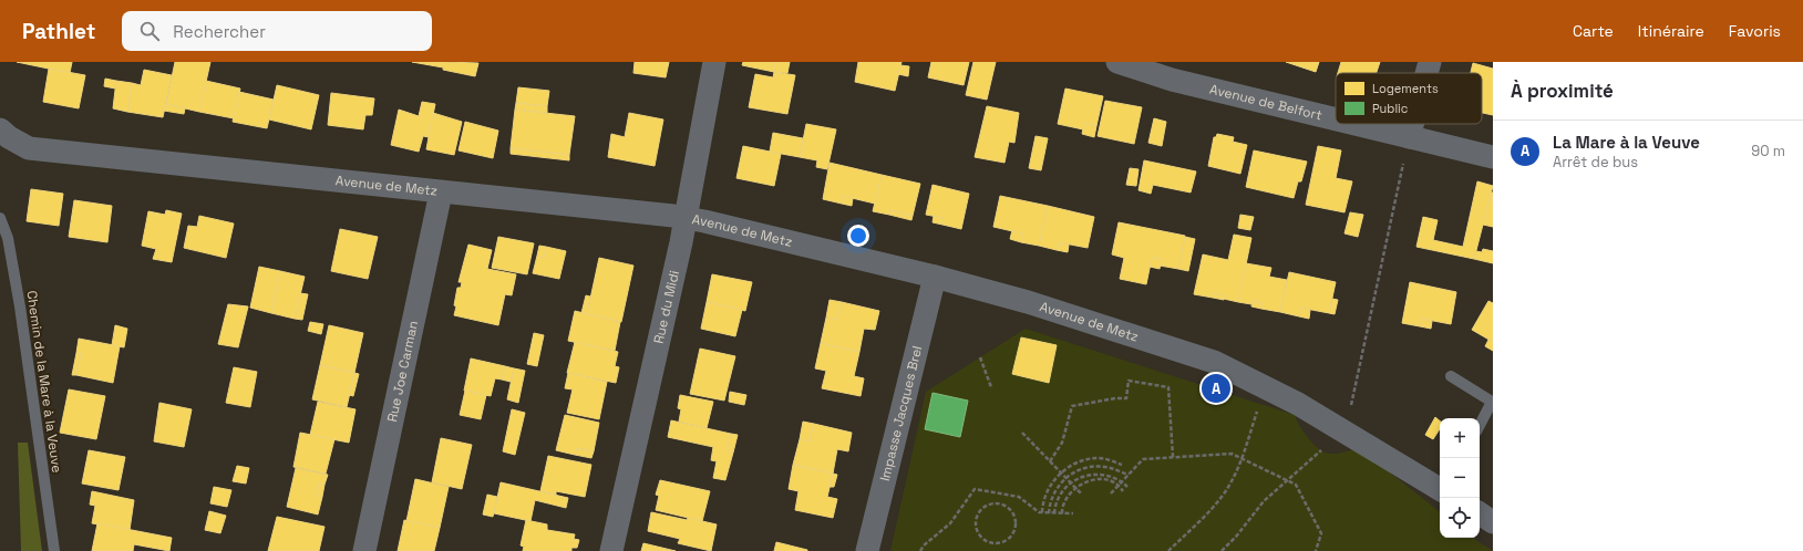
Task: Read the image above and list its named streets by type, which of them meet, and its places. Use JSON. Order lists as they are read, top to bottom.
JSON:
{
  "streets": {
    "street": [
      "Avenue de Belfort",
      "Avenue de Metz",
      "Rue du Midi",
      "Rue Joe Carman",
      "Impasse Jacques Brel"
    ],
    "lane": ["Chemin de la Mare à la Veuve"]
  },
  "crossings": [
    ["Avenue de Metz", "Rue du Midi"],
    ["Avenue de Metz", "Rue Joe Carman"],
    ["Avenue de Metz", "Impasse Jacques Brel"]
  ],
  "legend": ["Logements", "Public"],
  "page": {
    "header": "Pathlet",
    "search": "Rechercher",
    "nav": ["Carte", "Itinéraire", "Favoris"],
    "heading": "À proximité",
    "list": [
      {
        "mark": "A",
        "name": "La Mare à la Veuve",
        "note": "Arrêt de bus",
        "value": "90 m"
      }
    ],
    "pins": "A",
    "map_buttons": ["+", "−"]
  }
}
